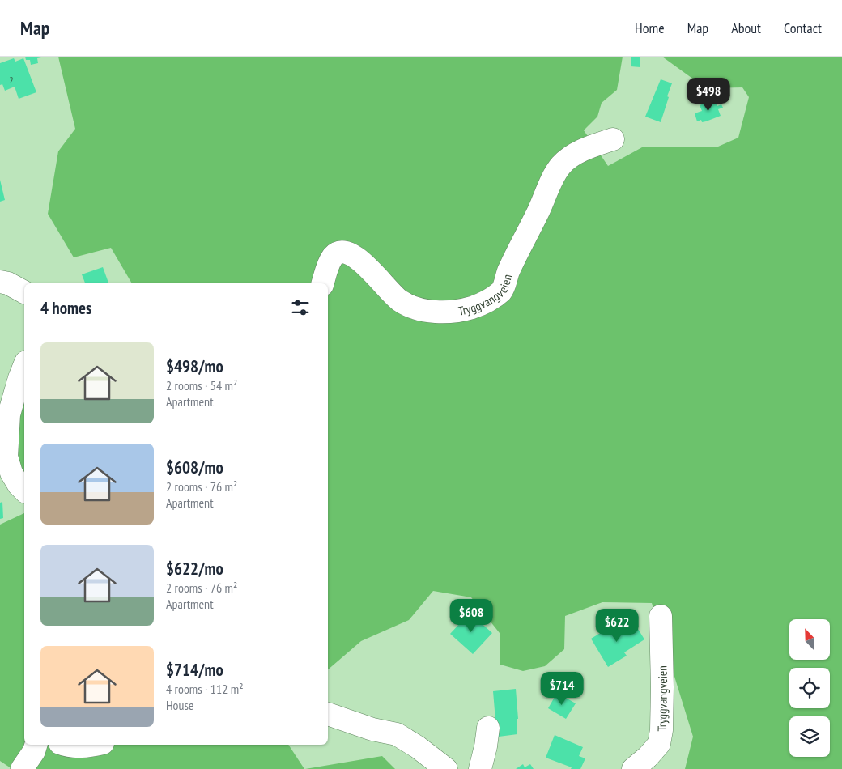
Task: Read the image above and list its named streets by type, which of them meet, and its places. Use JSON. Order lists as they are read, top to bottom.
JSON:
{
  "streets": {
    "lane": ["Tryggvangveien"]
  },
  "house_numbers": ["2"],
  "north": "top left",
  "page": {
    "header": "Map",
    "nav": [
      "Home",
      "Map",
      "About",
      "Contact"
    ],
    "price": [
      "$498",
      "$608",
      "$622",
      "$714"
    ],
    "heading": "4 homes",
    "list": [
      {
        "name": "$498/mo",
        "note": "2 rooms · 54 m² · Apartment"
      },
      {
        "name": "$608/mo",
        "note": "2 rooms · 76 m² · Apartment"
      },
      {
        "name": "$622/mo",
        "note": "2 rooms · 76 m² · Apartment"
      },
      {
        "name": "$714/mo",
        "note": "4 rooms · 112 m² · House"
      }
    ]
  }
}
